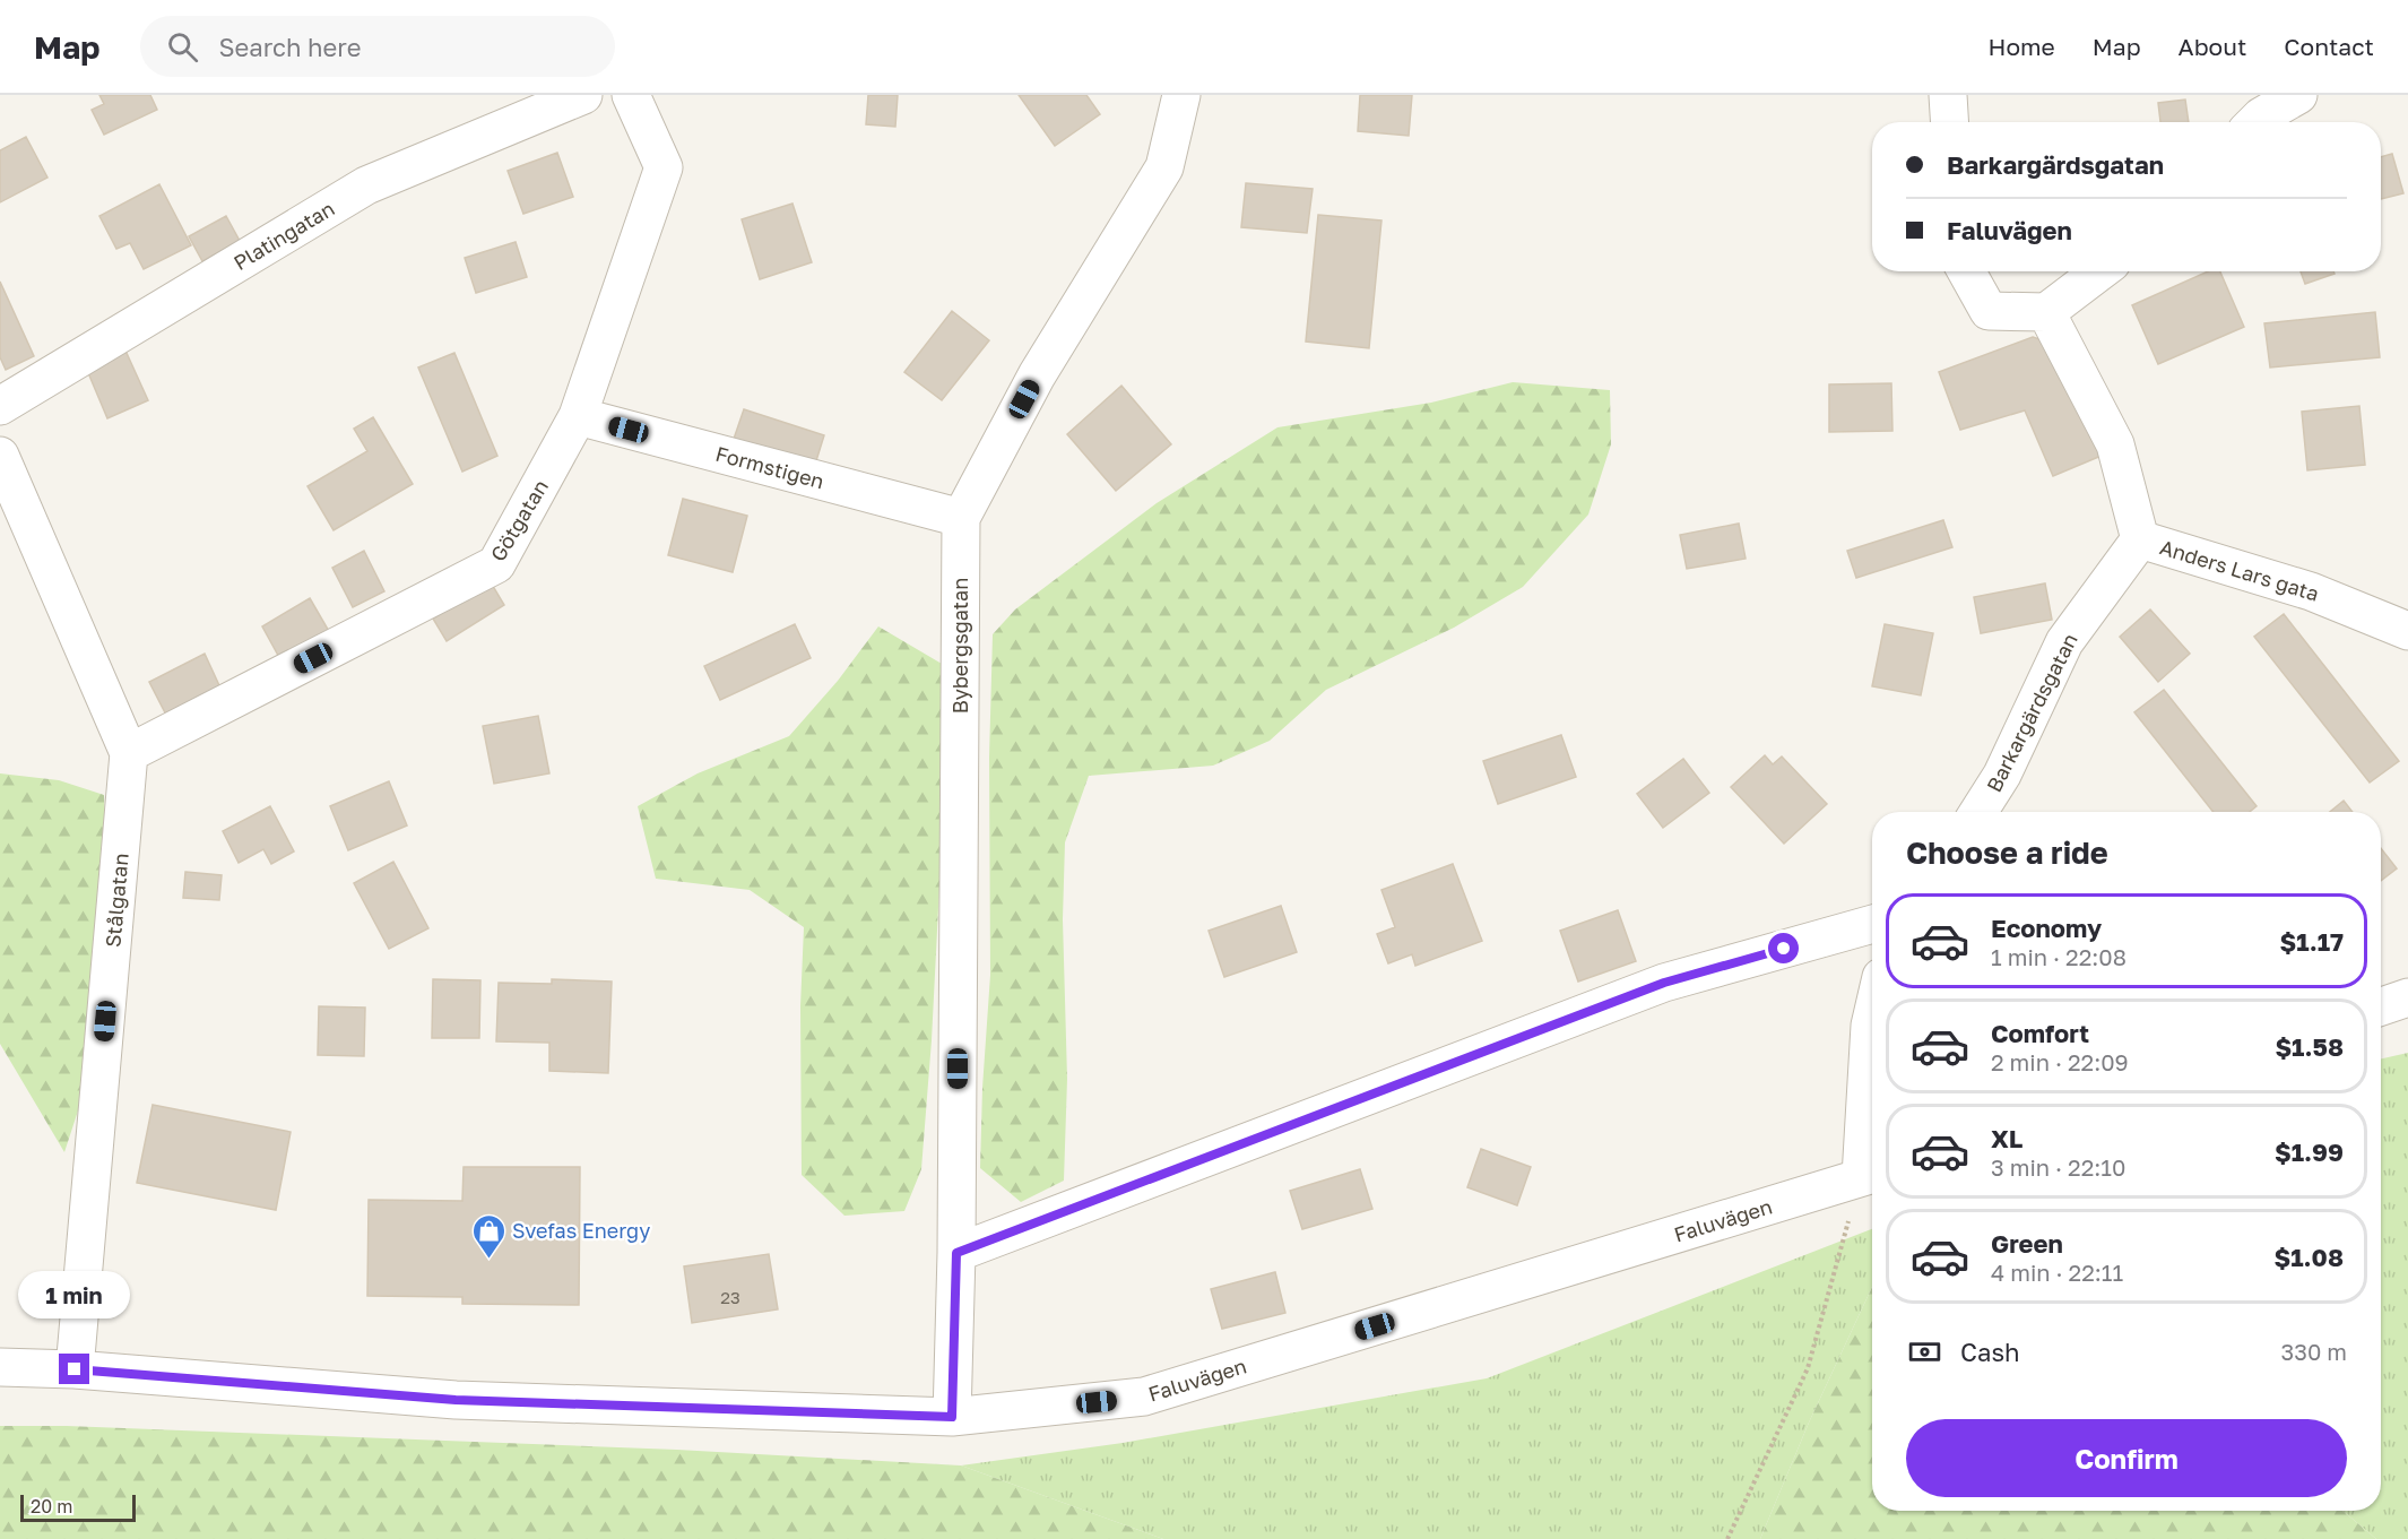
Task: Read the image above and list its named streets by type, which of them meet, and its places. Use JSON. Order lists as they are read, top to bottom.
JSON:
{
  "streets": {
    "street": [
      "Platingatan",
      "Formstigen",
      "Götgatan",
      "Anders Lars gata",
      "Bybergsgatan",
      "Barkargärdsgatan",
      "Stålgatan",
      "Faluvägen"
    ]
  },
  "crossings": [
    ["Formstigen", "Götgatan"],
    ["Formstigen", "Bybergsgatan"],
    ["Götgatan", "Stålgatan"],
    ["Anders Lars gata", "Barkargärdsgatan"],
    ["Stålgatan", "Faluvägen"]
  ],
  "places": {
    "shop": ["Svefas Energy"]
  },
  "house_numbers": ["23"],
  "scale_bar": "20 m",
  "page": {
    "header": "Map",
    "search": "Search here",
    "nav": [
      "Home",
      "Map",
      "About",
      "Contact"
    ],
    "banner": ["Barkargärdsgatan", "Faluvägen"],
    "heading": "Choose a ride",
    "list": [
      {
        "name": "Economy",
        "note": "1 min · 22:08",
        "value": "$1.17"
      },
      {
        "name": "Comfort",
        "note": "2 min · 22:09",
        "value": "$1.58"
      },
      {
        "name": "XL",
        "note": "3 min · 22:10",
        "value": "$1.99"
      },
      {
        "name": "Green",
        "note": "4 min · 22:11",
        "value": "$1.08"
      }
    ],
    "bubble": "1 min",
    "pay": ["Cash", "330 m"],
    "buttons": "Confirm",
    "scale": "20 m"
  }
}
